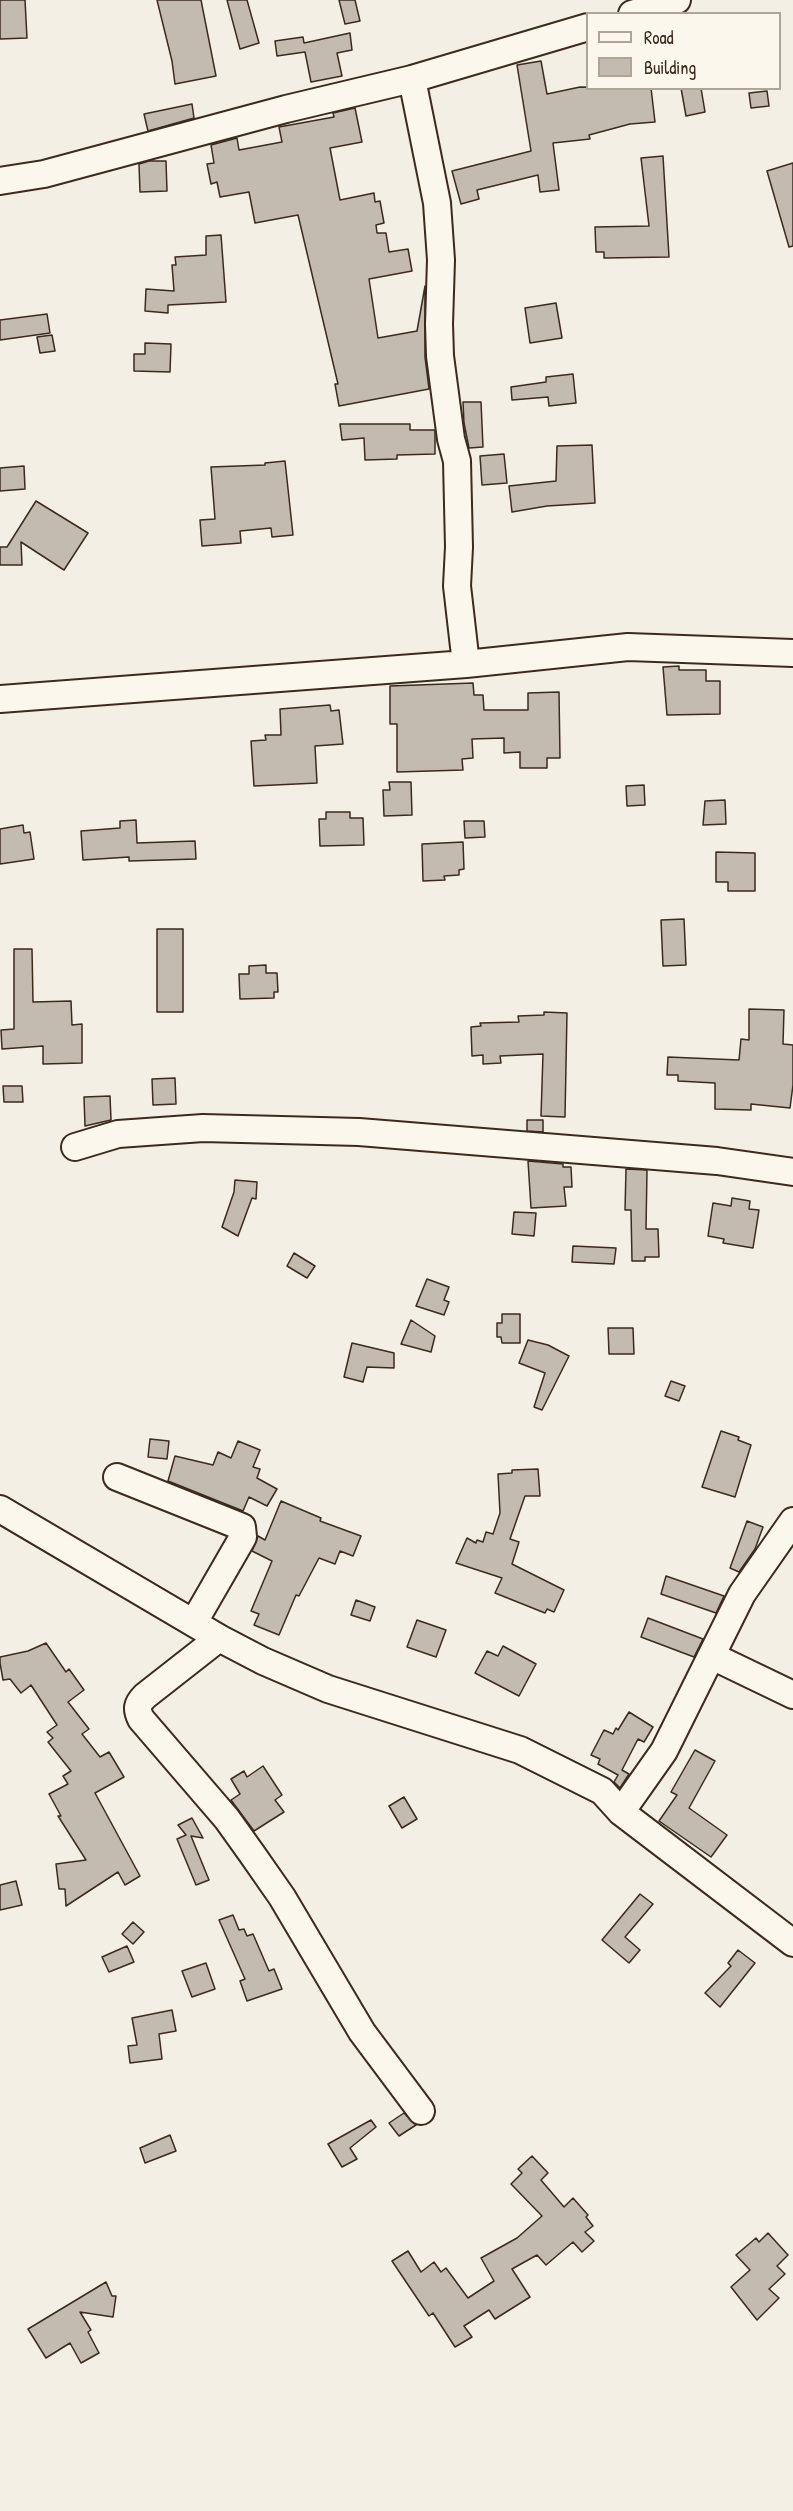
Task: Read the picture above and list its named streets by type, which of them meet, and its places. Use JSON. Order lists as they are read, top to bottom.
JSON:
{
  "legend": ["Road", "Building"]
}
